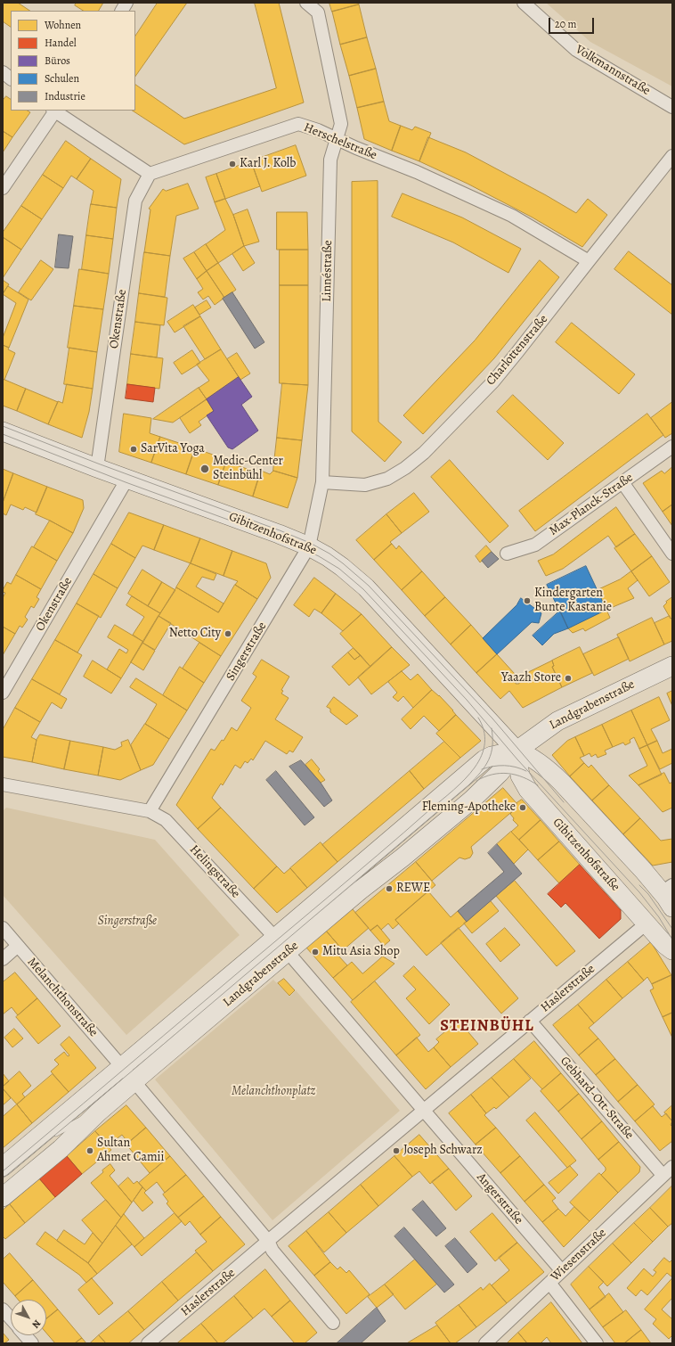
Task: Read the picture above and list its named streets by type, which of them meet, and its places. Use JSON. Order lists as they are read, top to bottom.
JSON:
{
  "streets": {
    "main road": ["Gibitzenhofstraße", "Landgrabenstraße"],
    "street": [
      "Volkmannstraße",
      "Herschelstraße",
      "Linnéstraße",
      "Okenstraße",
      "Charlottenstraße",
      "Max-Planck-Straße",
      "Singerstraße",
      "Helingstraße",
      "Haslerstraße",
      "Melanchthonstraße",
      "Gebhard-Ott-Straße",
      "Angerstraße",
      "Wiesenstraße"
    ]
  },
  "crossings": [
    ["Herschelstraße", "Linnéstraße"],
    ["Herschelstraße", "Okenstraße"],
    ["Herschelstraße", "Charlottenstraße"],
    ["Linnéstraße", "Charlottenstraße"],
    ["Linnéstraße", "Gibitzenhofstraße"],
    ["Linnéstraße", "Singerstraße"],
    ["Okenstraße", "Gibitzenhofstraße"],
    ["Gibitzenhofstraße", "Singerstraße"],
    ["Gibitzenhofstraße", "Landgrabenstraße"],
    ["Gibitzenhofstraße", "Haslerstraße"],
    ["Singerstraße", "Helingstraße"],
    ["Landgrabenstraße", "Helingstraße"],
    ["Landgrabenstraße", "Melanchthonstraße"],
    ["Haslerstraße", "Gebhard-Ott-Straße"],
    ["Haslerstraße", "Angerstraße"],
    ["Gebhard-Ott-Straße", "Wiesenstraße"],
    ["Angerstraße", "Wiesenstraße"]
  ],
  "districts": ["STEINBÜHL"],
  "parks": ["Singerstraße", "Melanchthonplatz"],
  "places": [
    "Karl J. Kolb",
    "SarVita Yoga",
    "Medic-Center Steinbühl",
    "Kindergarten Bunte Kastanie",
    "Netto City",
    "Yaazh Store",
    "Fleming-Apotheke",
    "REWE",
    "Mitu Asia Shop",
    "Sultan Ahmet Camii",
    "Joseph Schwarz"
  ],
  "legend": [
    "Wohnen",
    "Handel",
    "Büros",
    "Schulen",
    "Industrie"
  ],
  "scale_bar": "20 m",
  "north": "bottom right"
}
